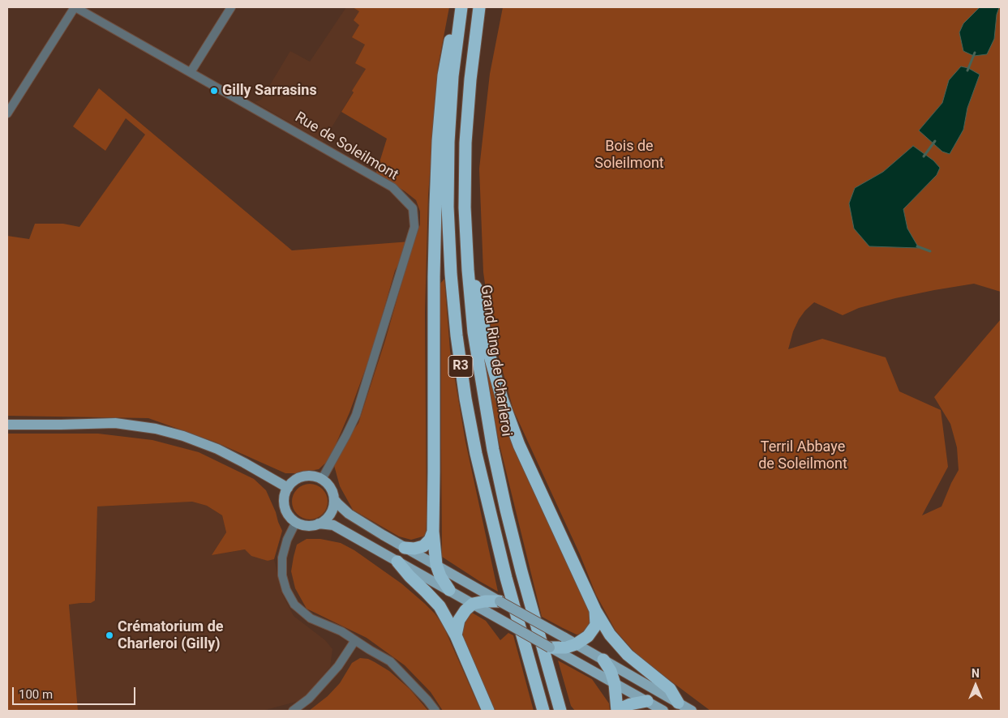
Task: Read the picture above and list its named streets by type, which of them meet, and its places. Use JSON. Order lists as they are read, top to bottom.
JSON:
{
  "streets": {
    "highway": ["Grand Ring de Charleroi", "R3"],
    "street": ["Rue de Soleilmont"]
  },
  "parks": ["Bois de Soleilmont", "Terril Abbaye de Soleilmont"],
  "places": ["Gilly Sarrasins", "Crématorium de Charleroi (Gilly)"],
  "scale_bar": "100 m",
  "north": "top"
}
